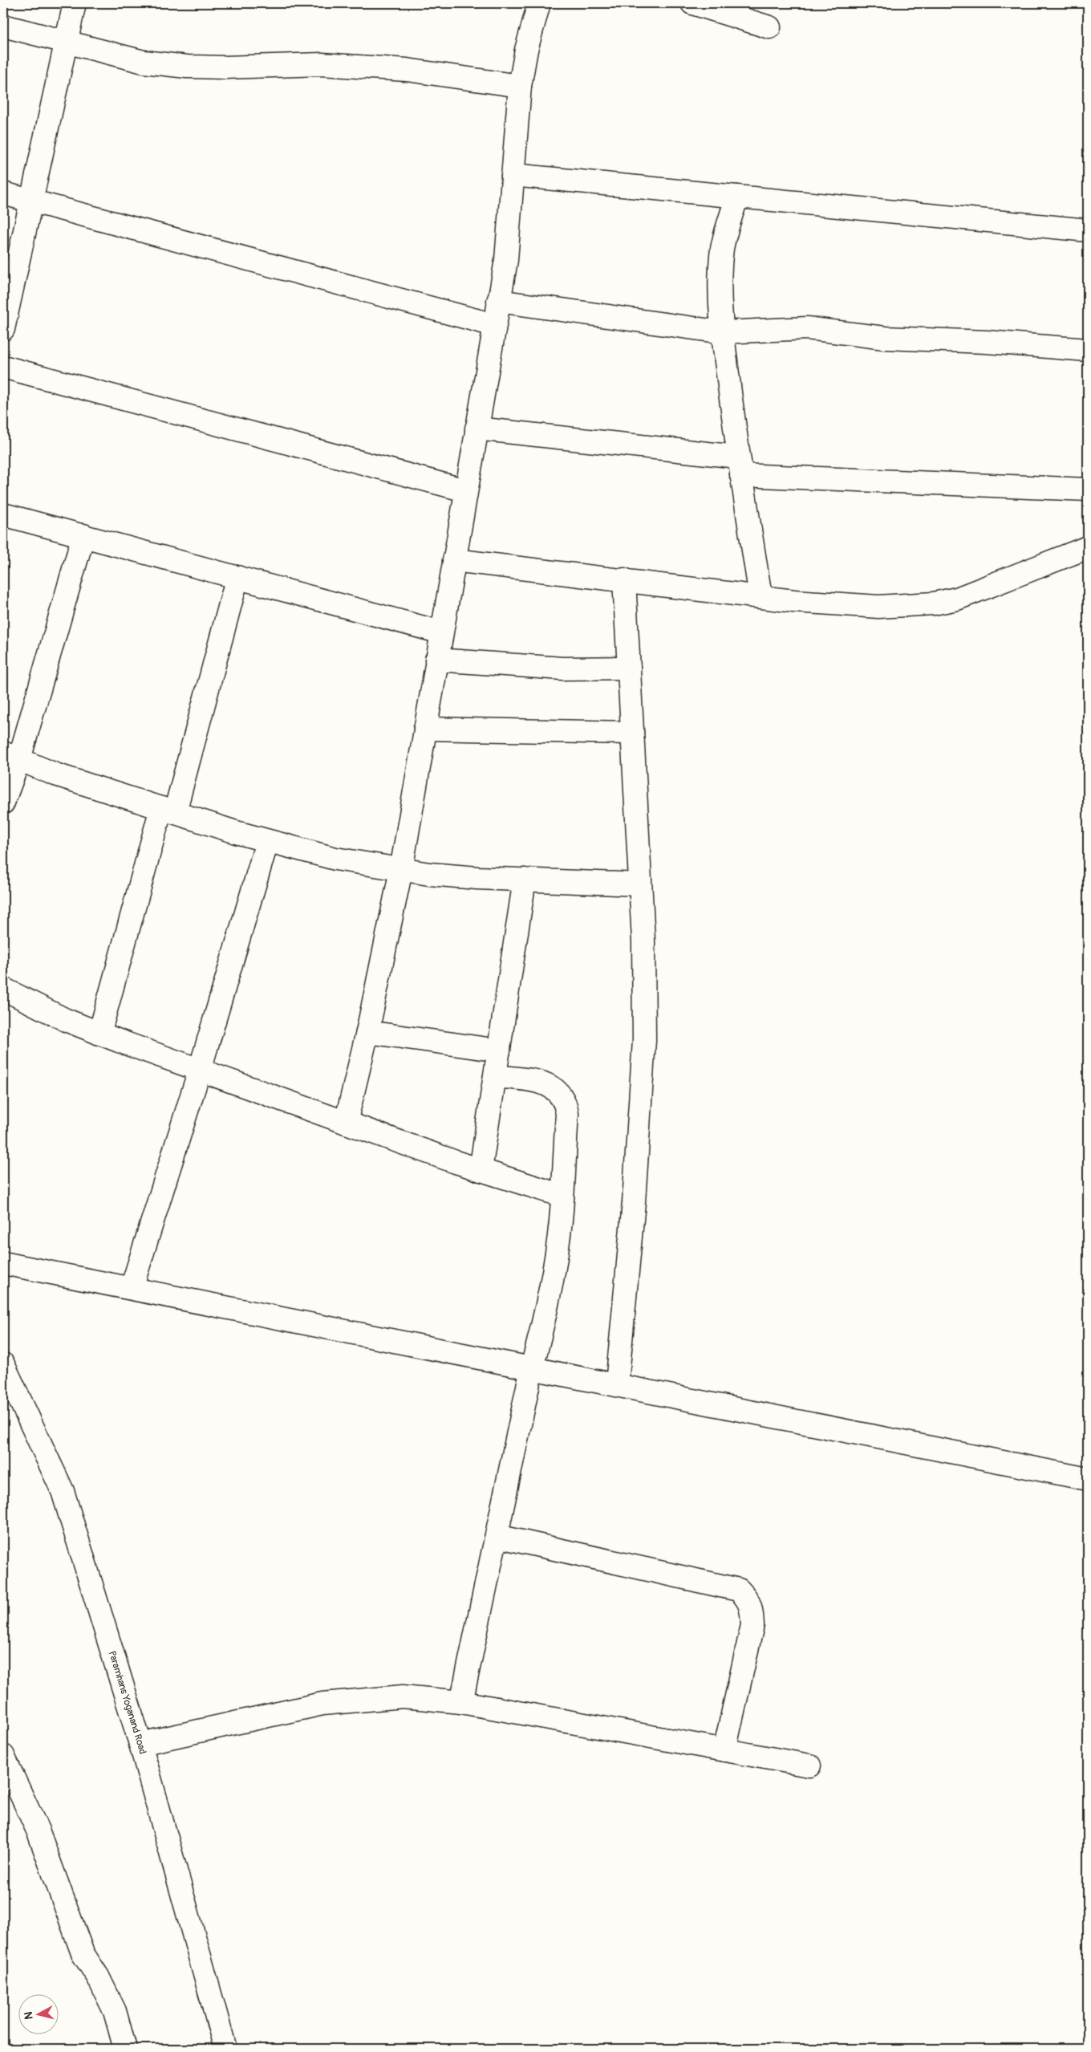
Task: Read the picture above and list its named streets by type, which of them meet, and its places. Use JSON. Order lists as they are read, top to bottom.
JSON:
{
  "streets": {
    "street": ["Paramhans Yoganand Road"]
  },
  "north": "left"
}
